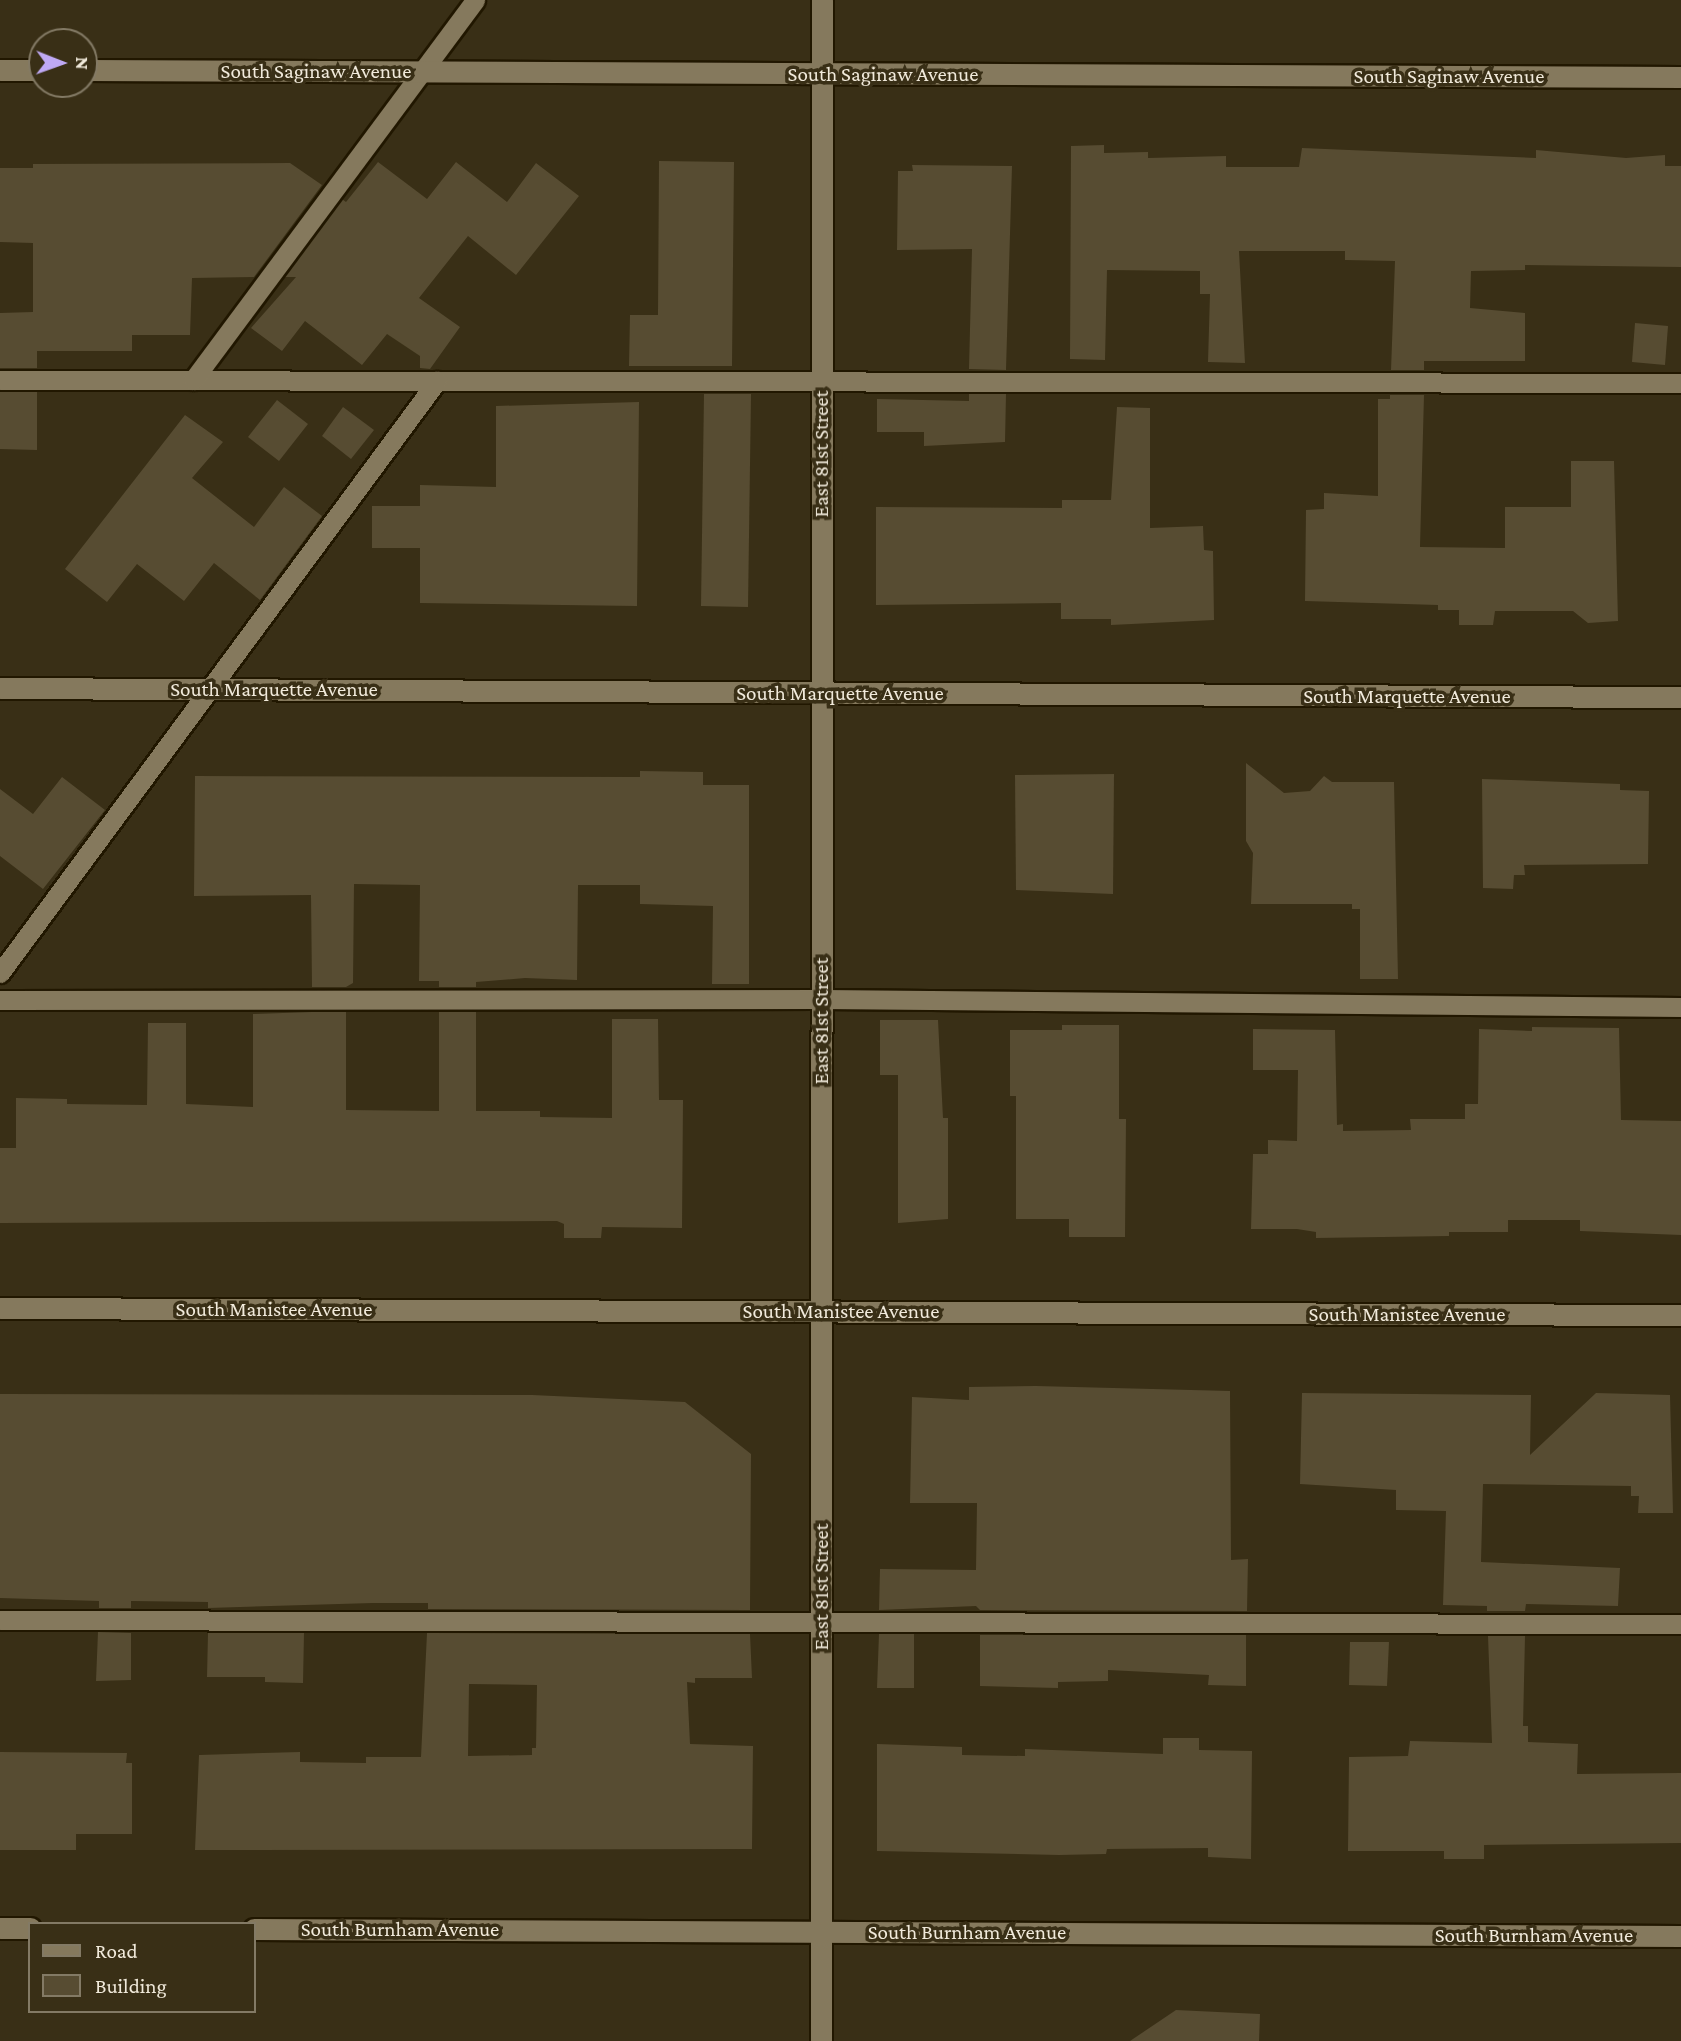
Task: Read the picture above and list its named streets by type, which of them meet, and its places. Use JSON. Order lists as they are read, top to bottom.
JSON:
{
  "streets": {
    "street": [
      "South Saginaw Avenue",
      "East 81st Street",
      "South Marquette Avenue",
      "South Manistee Avenue",
      "South Burnham Avenue"
    ]
  },
  "crossings": [
    ["South Saginaw Avenue", "East 81st Street"],
    ["East 81st Street", "South Marquette Avenue"],
    ["East 81st Street", "South Manistee Avenue"],
    ["East 81st Street", "South Burnham Avenue"]
  ],
  "legend": ["Road", "Building"],
  "north": "right"
}
